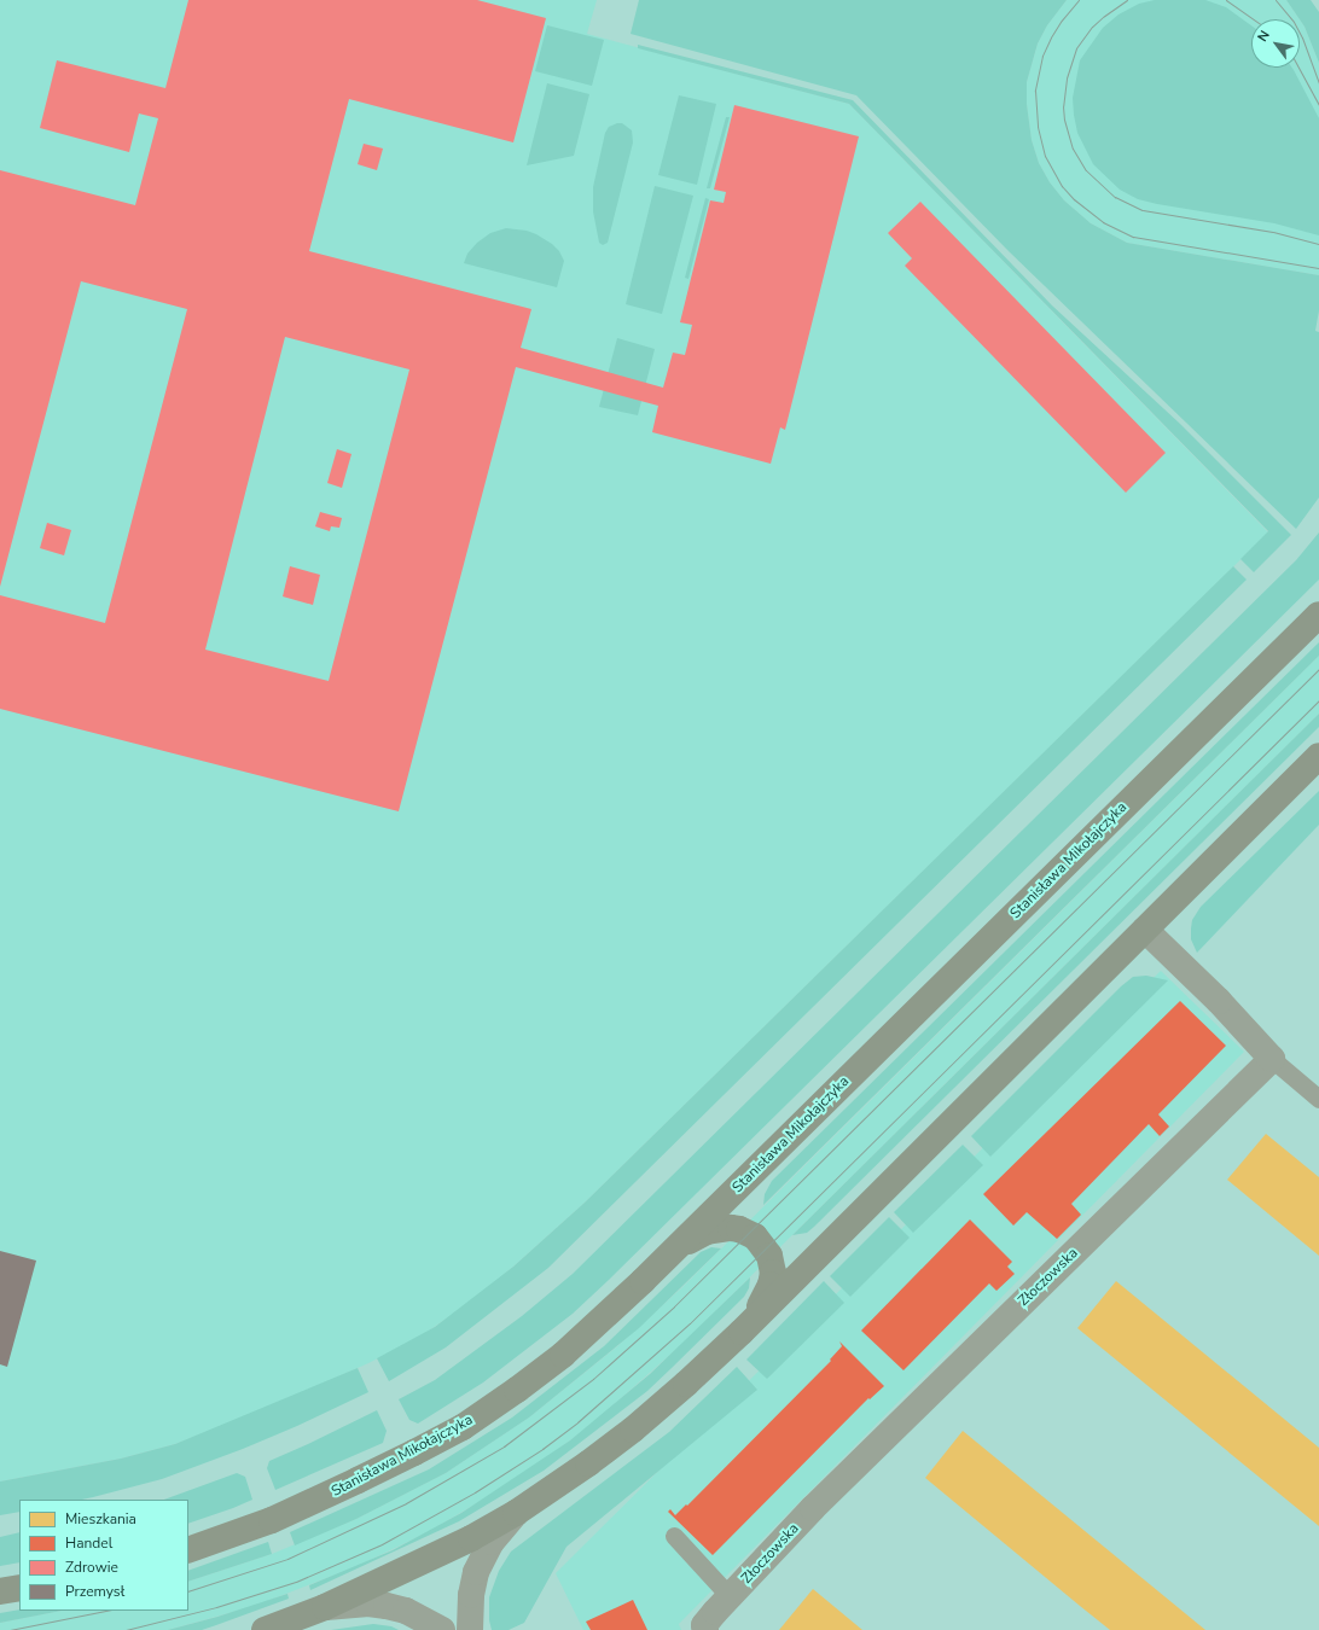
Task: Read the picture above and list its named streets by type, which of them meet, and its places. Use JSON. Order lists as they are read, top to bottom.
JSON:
{
  "streets": {
    "street": ["Stanisława Mikołajczyka", "Złoczowska"]
  },
  "legend": [
    "Mieszkania",
    "Handel",
    "Zdrowie",
    "Przemysł"
  ],
  "north": "top left"
}
